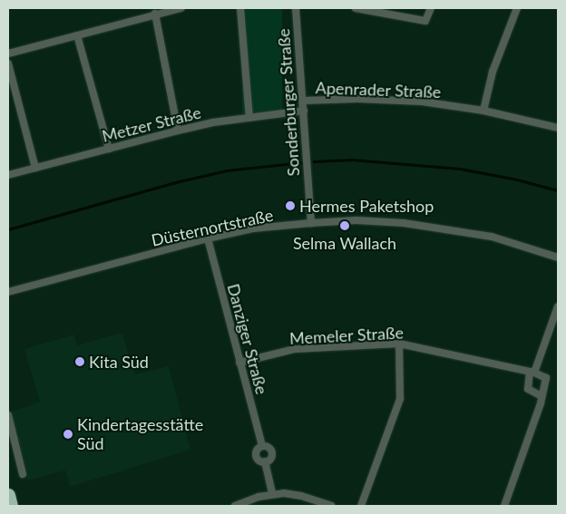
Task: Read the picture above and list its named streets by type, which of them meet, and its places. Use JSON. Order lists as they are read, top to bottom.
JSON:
{
  "streets": {
    "street": [
      "Apenrader Straße",
      "Sonderburger Straße",
      "Metzer Straße",
      "Düsternortstraße",
      "Memeler Straße",
      "Danziger Straße"
    ]
  },
  "crossings": [
    ["Apenrader Straße", "Sonderburger Straße"],
    ["Sonderburger Straße", "Metzer Straße"],
    ["Sonderburger Straße", "Düsternortstraße"],
    ["Düsternortstraße", "Danziger Straße"],
    ["Memeler Straße", "Danziger Straße"]
  ],
  "places": [
    "Hermes Paketshop",
    "Selma Wallach",
    "Kita Süd",
    "Kindertagesstätte Süd"
  ]
}
